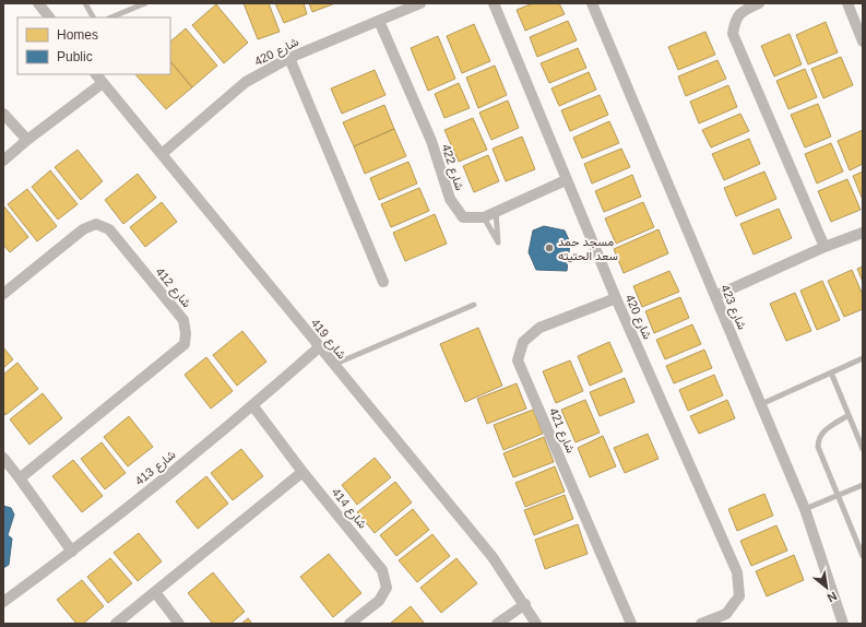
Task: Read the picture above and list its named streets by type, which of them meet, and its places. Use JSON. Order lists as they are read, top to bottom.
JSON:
{
  "streets": {
    "street": [
      "شارع 420",
      "شارع 422",
      "شارع 412",
      "شارع 423",
      "شارع 419",
      "شارع 421",
      "شارع 413",
      "شارع 414"
    ]
  },
  "crossings": [
    ["شارع 420", "شارع 422"],
    ["شارع 420", "شارع 419"],
    ["شارع 420", "شارع 421"],
    ["شارع 419", "شارع 413"],
    ["شارع 413", "شارع 414"]
  ],
  "places": ["مسجد حمد سعد الحتيته"],
  "legend": ["Homes", "Public"],
  "north": "bottom right"
}
